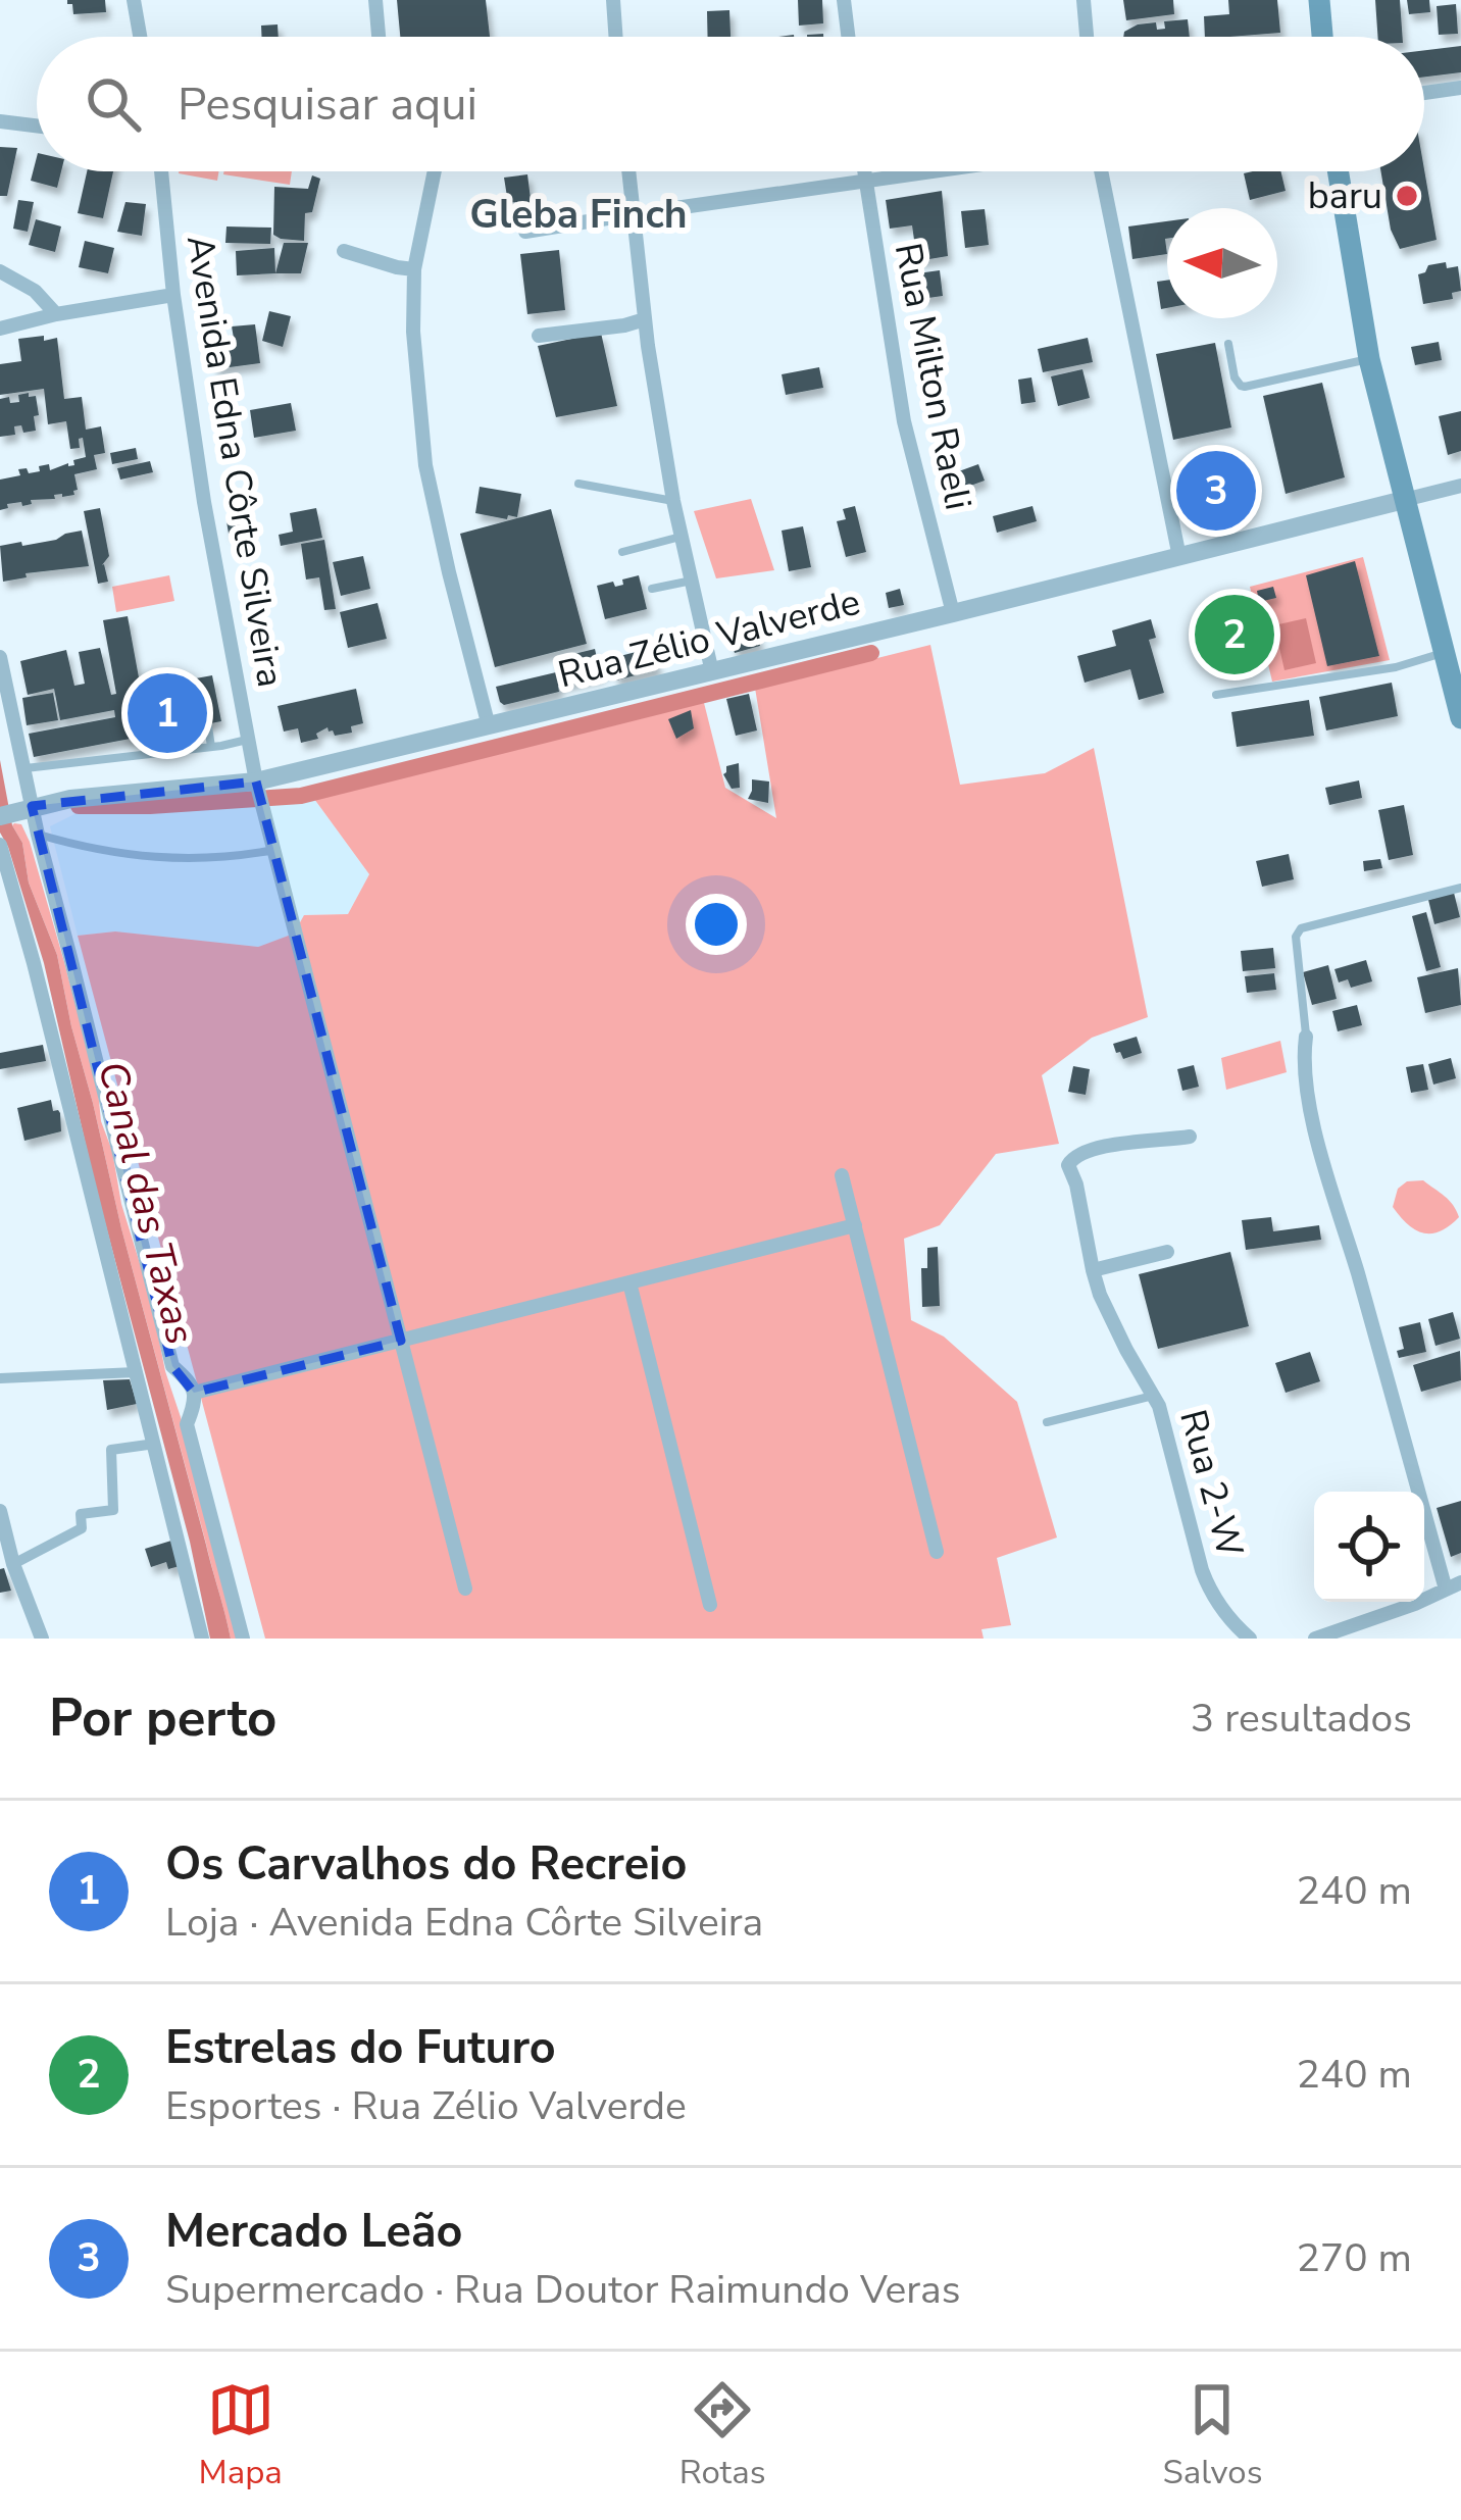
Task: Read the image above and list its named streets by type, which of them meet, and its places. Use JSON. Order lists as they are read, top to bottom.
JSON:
{
  "streets": {
    "street": [
      "Rua Milton Raeli",
      "Avenida Edna Côrte Silveira",
      "Rua Zélio Valverde",
      "Rua 2-W"
    ]
  },
  "crossings": [
    ["Rua Milton Raeli", "Rua Zélio Valverde"],
    ["Avenida Edna Côrte Silveira", "Rua Zélio Valverde"]
  ],
  "districts": ["Gleba Finch"],
  "water": ["Canal das Taxas"],
  "places": ["baru"],
  "north": "left",
  "page": {
    "search": "Pesquisar aqui",
    "pins": ["3", "2", "1"],
    "heading": ["Por perto", "3 resultados"],
    "list": [
      {
        "mark": "1",
        "name": "Os Carvalhos do Recreio",
        "note": "Loja · Avenida Edna Côrte Silveira",
        "value": "240 m"
      },
      {
        "mark": "2",
        "name": "Estrelas do Futuro",
        "note": "Esportes · Rua Zélio Valverde",
        "value": "240 m"
      },
      {
        "mark": "3",
        "name": "Mercado Leão",
        "note": "Supermercado · Rua Doutor Raimundo Veras",
        "value": "270 m"
      }
    ],
    "nav": ["Mapa", "Rotas", "Salvos"]
  }
}
